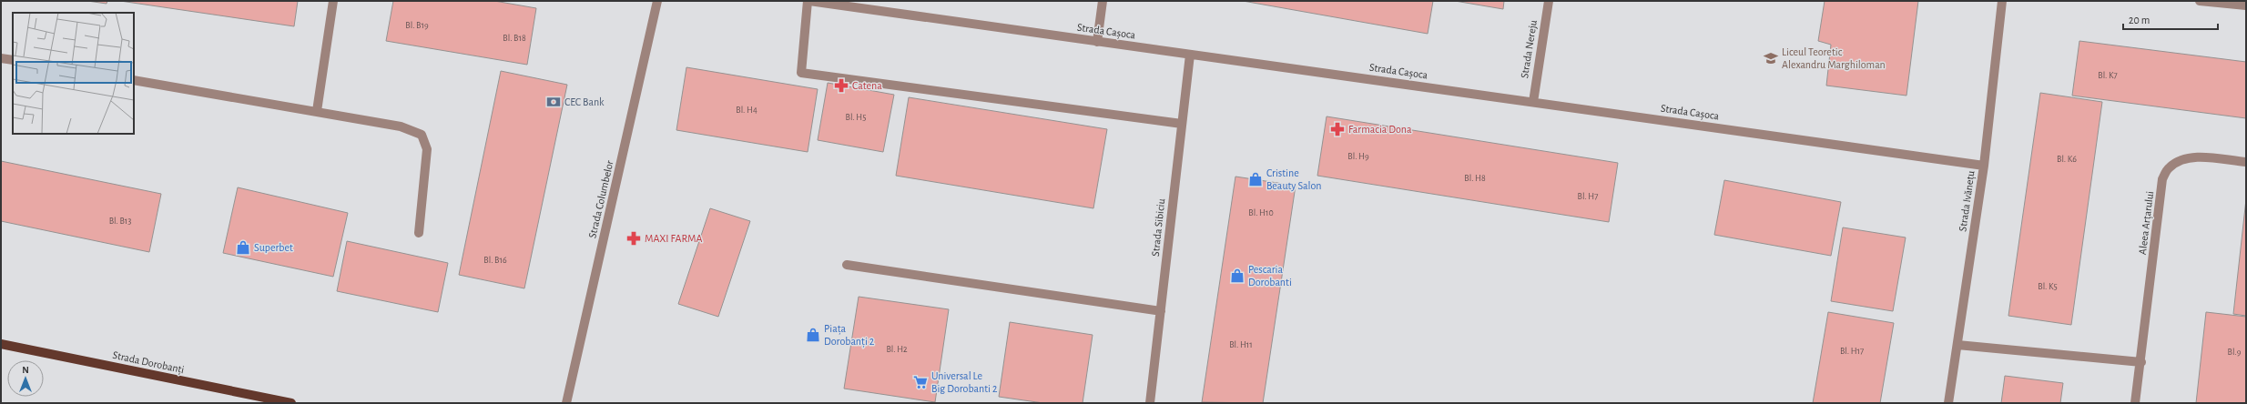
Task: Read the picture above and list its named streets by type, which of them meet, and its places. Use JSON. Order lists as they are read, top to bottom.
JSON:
{
  "streets": {
    "main road": ["Strada Dorobanți"],
    "street": [
      "Strada Cașoca",
      "Strada Nereju",
      "Strada Columbelor",
      "Strada Ivănețu",
      "Aleea Arțarului",
      "Strada Sibiciu"
    ]
  },
  "crossings": [
    ["Strada Cașoca", "Strada Nereju"],
    ["Strada Cașoca", "Strada Ivănețu"],
    ["Strada Cașoca", "Strada Sibiciu"]
  ],
  "places": {
    "school or university": ["Liceul Teoretic Alexandru Marghiloman"],
    "pharmacy": ["Catena", "Farmacia Dona", "MAXI FARMA"],
    "bank": ["CEC Bank"],
    "shop": [
      "Cristine Beauty Salon",
      "Superbet",
      "Pescaria Dorobanti",
      "Piața Dorobanți 2"
    ],
    "supermarket": ["Universal Le Big Dorobanti 2"]
  },
  "house_numbers": [
    "Bl. B19",
    "Bl. B18",
    "Bl. K7",
    "Bl. H4",
    "Bl. H5",
    "Bl. H9",
    "Bl. K6",
    "Bl. H8",
    "Bl. H7",
    "Bl. H10",
    "Bl. B13",
    "Bl. B16",
    "Bl. K5",
    "Bl. H11",
    "Bl. H2",
    "Bl. H17",
    "Bl.9"
  ],
  "scale_bar": "20 m",
  "north": "top"
}
